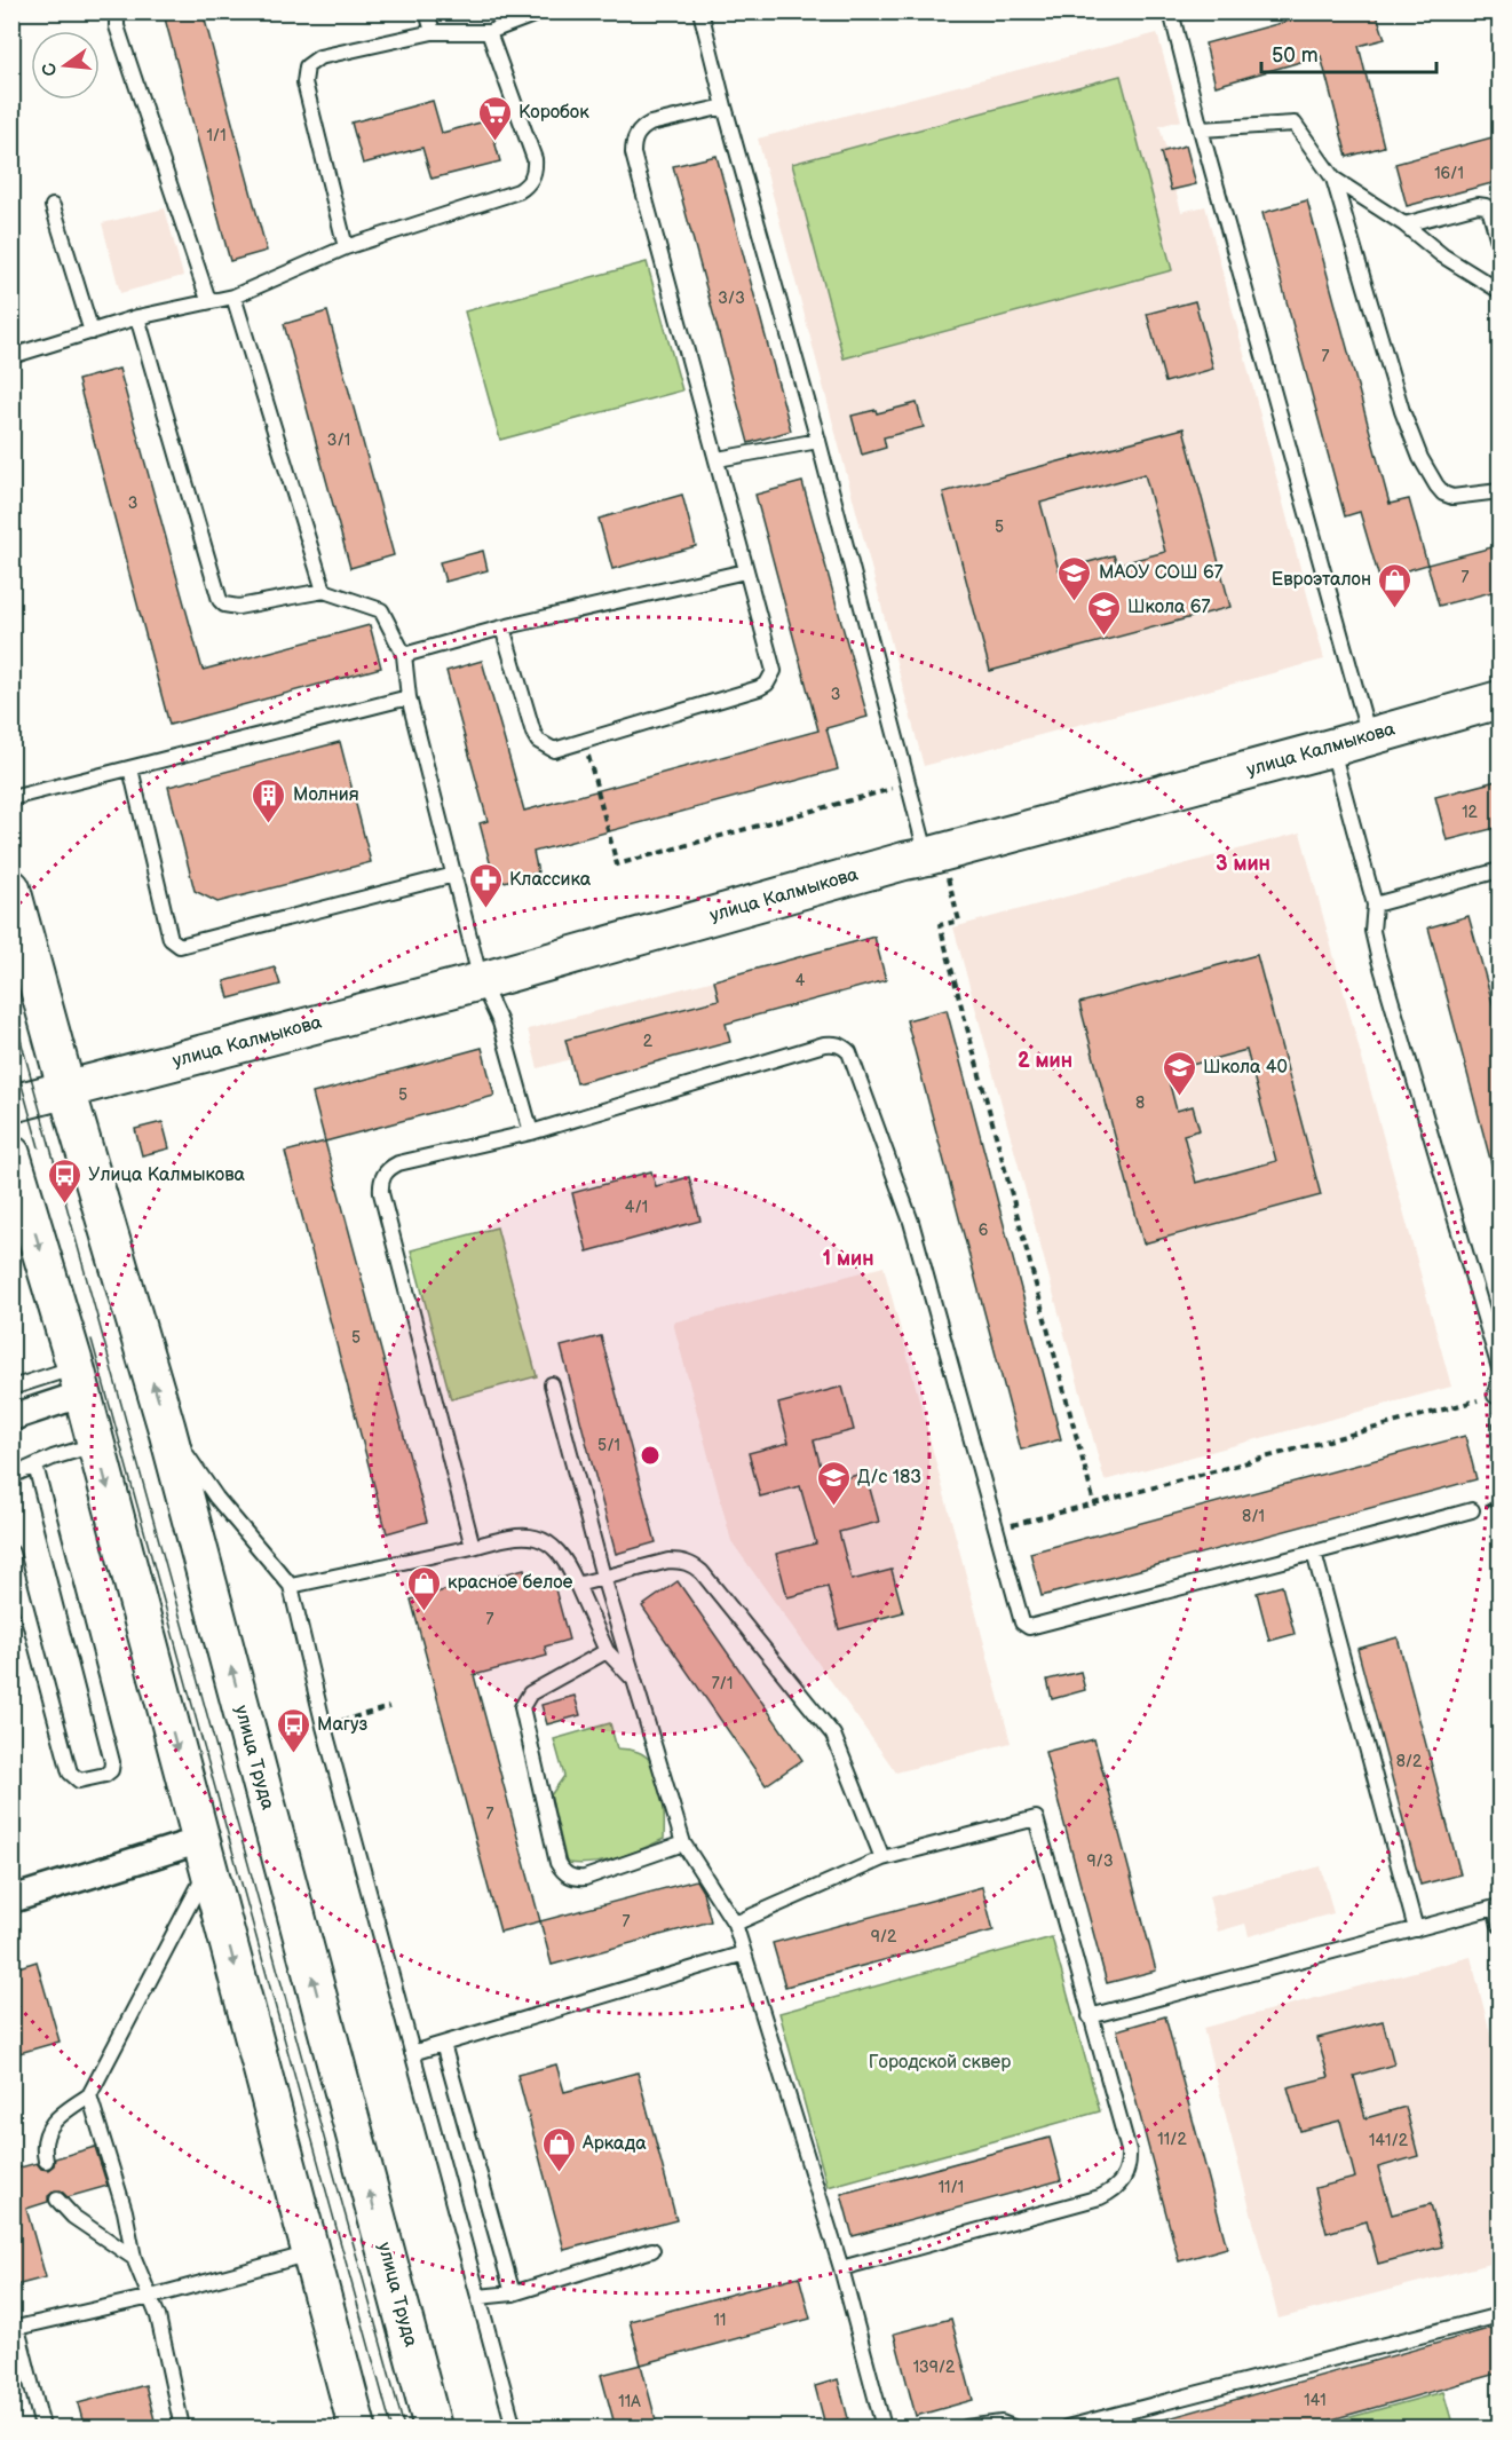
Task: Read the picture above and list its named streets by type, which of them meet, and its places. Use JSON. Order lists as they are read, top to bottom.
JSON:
{
  "streets": {
    "main road": ["улица Калмыкова", "улица Труда"]
  },
  "crossings": [
    ["улица Калмыкова", "улица Труда"]
  ],
  "parks": ["Городской сквер"],
  "places": {
    "supermarket": ["Коробок"],
    "school or university": [
      "МАОУ СОШ 67",
      "Школа 67",
      "Школа 40",
      "Д/с 183"
    ],
    "shop": ["Евроэталон", "красное белое", "Аркада"],
    "building": ["Молния"],
    "pharmacy": ["Классика"],
    "bus stop": ["Улица Калмыкова", "Магуз"]
  },
  "house_numbers": [
    "1/1",
    "16/1",
    "3/3",
    "7",
    "3/1",
    "3",
    "5",
    "7",
    "3",
    "12",
    "4",
    "2",
    "5",
    "8",
    "4/1",
    "6",
    "5",
    "5/1",
    "8/1",
    "7",
    "7/1",
    "8/2",
    "7",
    "9/3",
    "7",
    "9/2",
    "11/2",
    "141/2",
    "11/1",
    "11",
    "139/2",
    "141",
    "11А"
  ],
  "scale_bar": "50 m",
  "north": "left",
  "rings": ["3 мин", "2 мин", "1 мин"]
}
